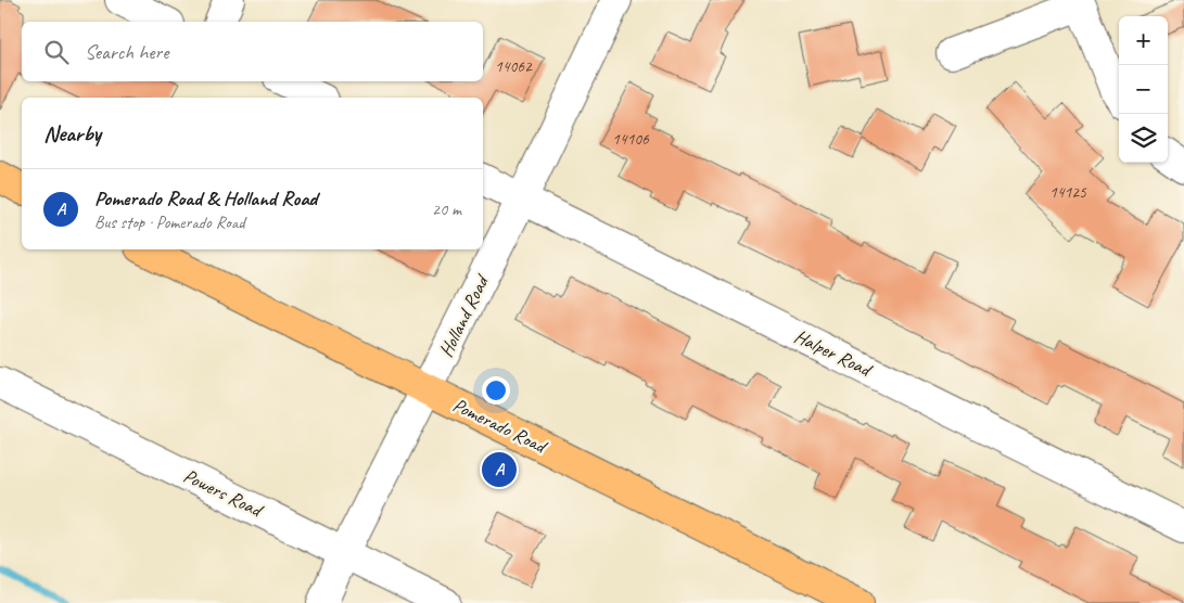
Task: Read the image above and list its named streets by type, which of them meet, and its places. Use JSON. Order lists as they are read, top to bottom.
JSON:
{
  "streets": {
    "main road": ["Pomerado Road"],
    "street": ["Holland Road", "Halper Road", "Powers Road"]
  },
  "crossings": [
    ["Holland Road", "Halper Road"],
    ["Holland Road", "Pomerado Road"],
    ["Holland Road", "Powers Road"]
  ],
  "house_numbers": ["14062", "14106", "14125"],
  "page": {
    "map_buttons": ["+", "−"],
    "search": "Search here",
    "heading": "Nearby",
    "list": [
      {
        "mark": "A",
        "name": "Pomerado Road & Holland Road",
        "note": "Bus stop · Pomerado Road",
        "value": "20 m"
      }
    ],
    "pins": "A"
  }
}
